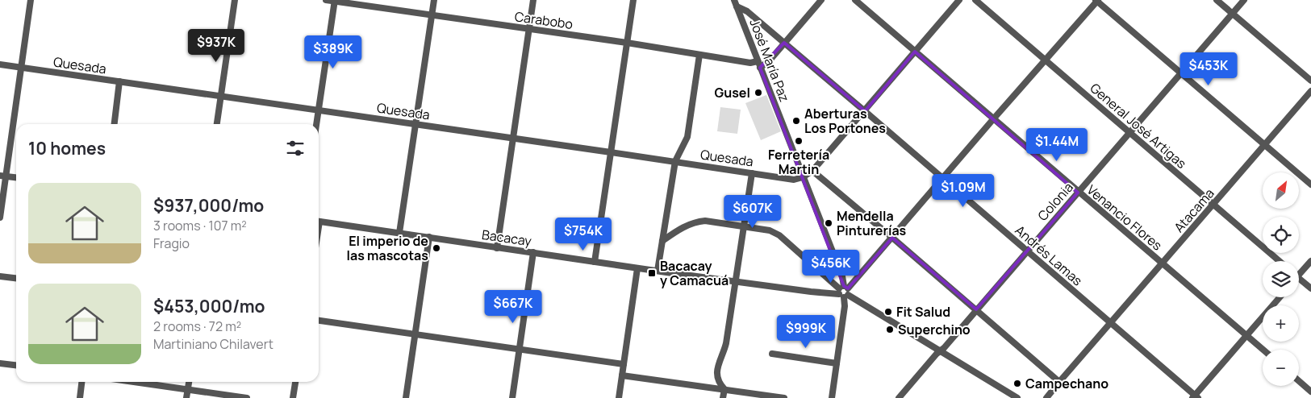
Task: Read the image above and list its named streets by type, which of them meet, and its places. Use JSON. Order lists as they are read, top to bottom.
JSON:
{
  "streets": {
    "street": [
      "Carabobo",
      "José María Paz",
      "Quesada",
      "General José Artigas",
      "Colonia",
      "Atacama",
      "Venancio Flores",
      "Bacacay",
      "Andrés Lamas"
    ]
  },
  "crossings": [
    ["Carabobo", "José María Paz"],
    ["José María Paz", "Quesada"],
    ["José María Paz", "Bacacay"],
    ["José María Paz", "Andrés Lamas"],
    ["General José Artigas", "Colonia"],
    ["General José Artigas", "Atacama"],
    ["Colonia", "Venancio Flores"],
    ["Colonia", "Andrés Lamas"],
    ["Atacama", "Venancio Flores"],
    ["Atacama", "Andrés Lamas"]
  ],
  "places": {
    "other": [
      "Gusel",
      "Aberturas Los Portones",
      "Ferretería Martin",
      "Mendella Pinturerías",
      "El imperio de las mascotas",
      "Fit Salud",
      "Superchino",
      "Campechano"
    ],
    "transit": ["Bacacay y Camacuá"]
  },
  "north": "top right",
  "page": {
    "price": [
      "$937K",
      "$389K",
      "$453K",
      "$1.44M",
      "$1.09M",
      "$607K",
      "$754K",
      "$456K",
      "$667K",
      "$999K"
    ],
    "heading": "10 homes",
    "map_buttons": ["+", "−"],
    "list": [
      {
        "name": "$937,000/mo",
        "note": "3 rooms · 107 m² · Fragio"
      },
      {
        "name": "$453,000/mo",
        "note": "2 rooms · 72 m² · Martiniano Chilavert"
      }
    ]
  }
}
